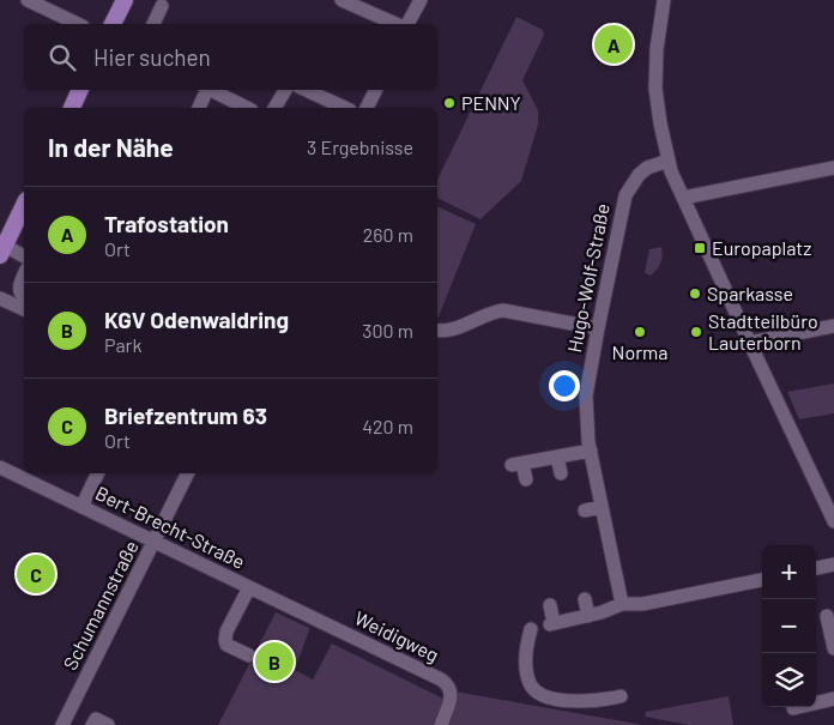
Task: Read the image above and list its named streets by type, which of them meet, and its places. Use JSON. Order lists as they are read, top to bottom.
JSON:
{
  "streets": {
    "street": [
      "Hugo-Wolf-Straße",
      "Bert-Brecht-Straße",
      "Schumannstraße",
      "Weidigweg"
    ]
  },
  "crossings": [
    ["Bert-Brecht-Straße", "Schumannstraße"],
    ["Bert-Brecht-Straße", "Weidigweg"]
  ],
  "places": {
    "other": [
      "PENNY",
      "Sparkasse",
      "Norma",
      "Stadtteilbüro Lauterborn"
    ],
    "transit": ["Europaplatz"]
  },
  "page": {
    "pins": ["A", "C", "B"],
    "search": "Hier suchen",
    "heading": ["In der Nähe", "3 Ergebnisse"],
    "list": [
      {
        "mark": "A",
        "name": "Trafostation",
        "note": "Ort",
        "value": "260 m"
      },
      {
        "mark": "B",
        "name": "KGV Odenwaldring",
        "note": "Park",
        "value": "300 m"
      },
      {
        "mark": "C",
        "name": "Briefzentrum 63",
        "note": "Ort",
        "value": "420 m"
      }
    ],
    "map_buttons": ["+", "−"]
  }
}
